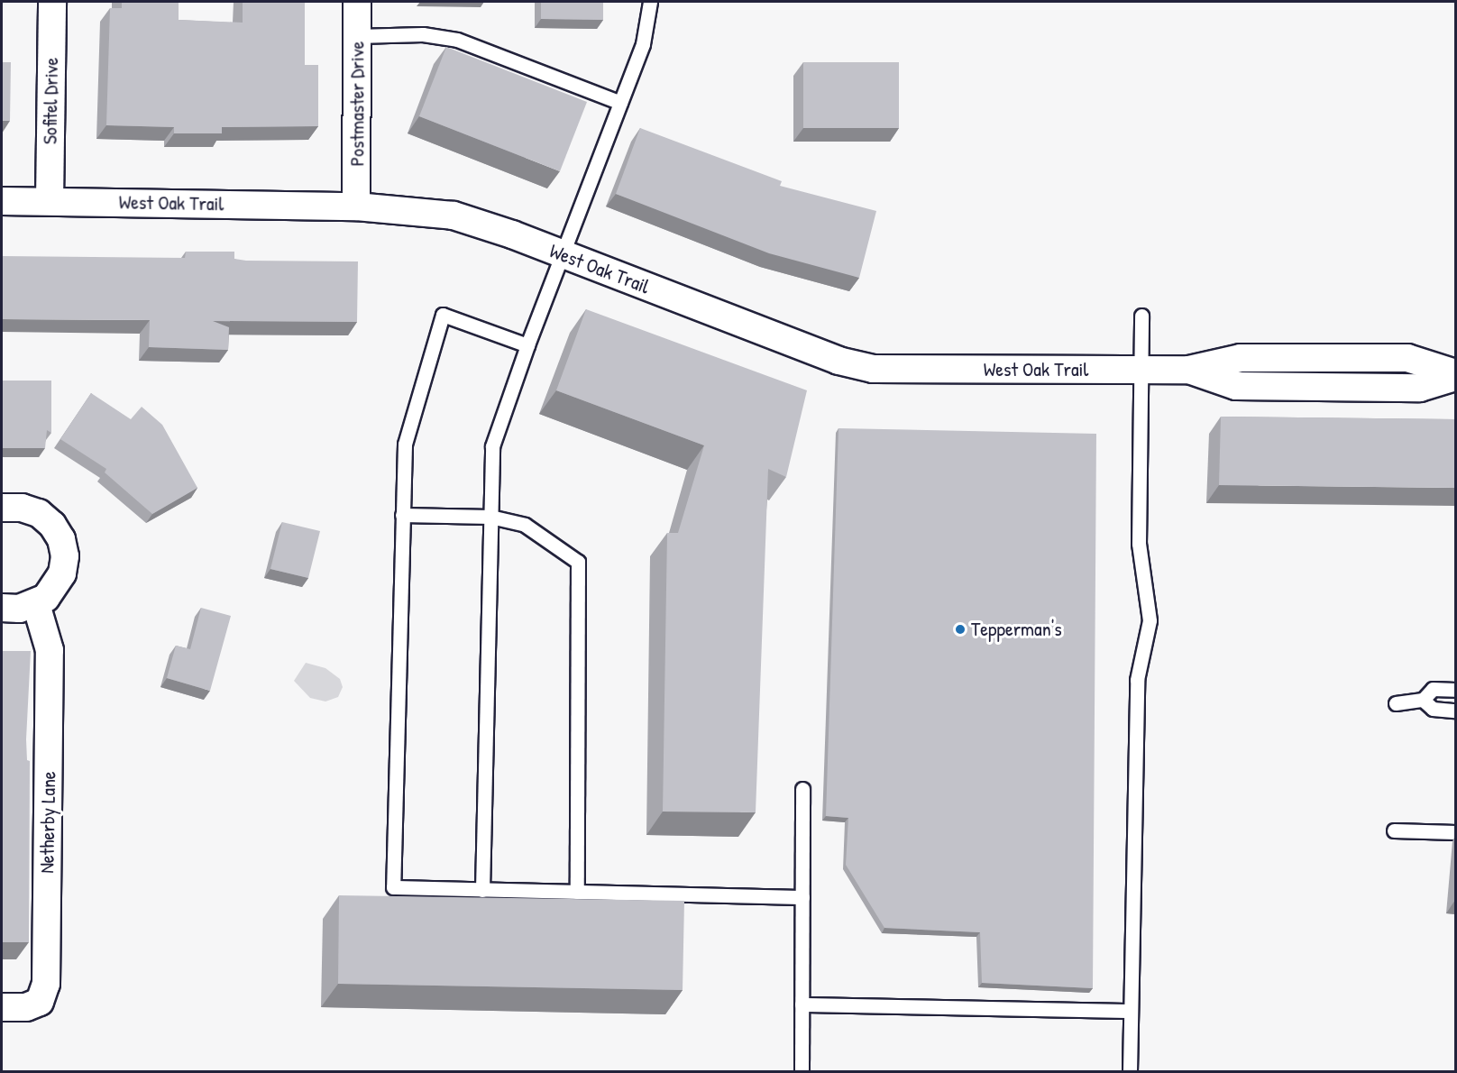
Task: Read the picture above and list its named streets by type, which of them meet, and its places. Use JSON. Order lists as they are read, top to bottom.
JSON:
{
  "streets": {
    "street": [
      "Sofitel Drive",
      "Postmaster Drive",
      "West Oak Trail",
      "Netherby Lane"
    ]
  },
  "crossings": [
    ["Sofitel Drive", "West Oak Trail"],
    ["Postmaster Drive", "West Oak Trail"]
  ],
  "places": ["Tepperman's"]
}
